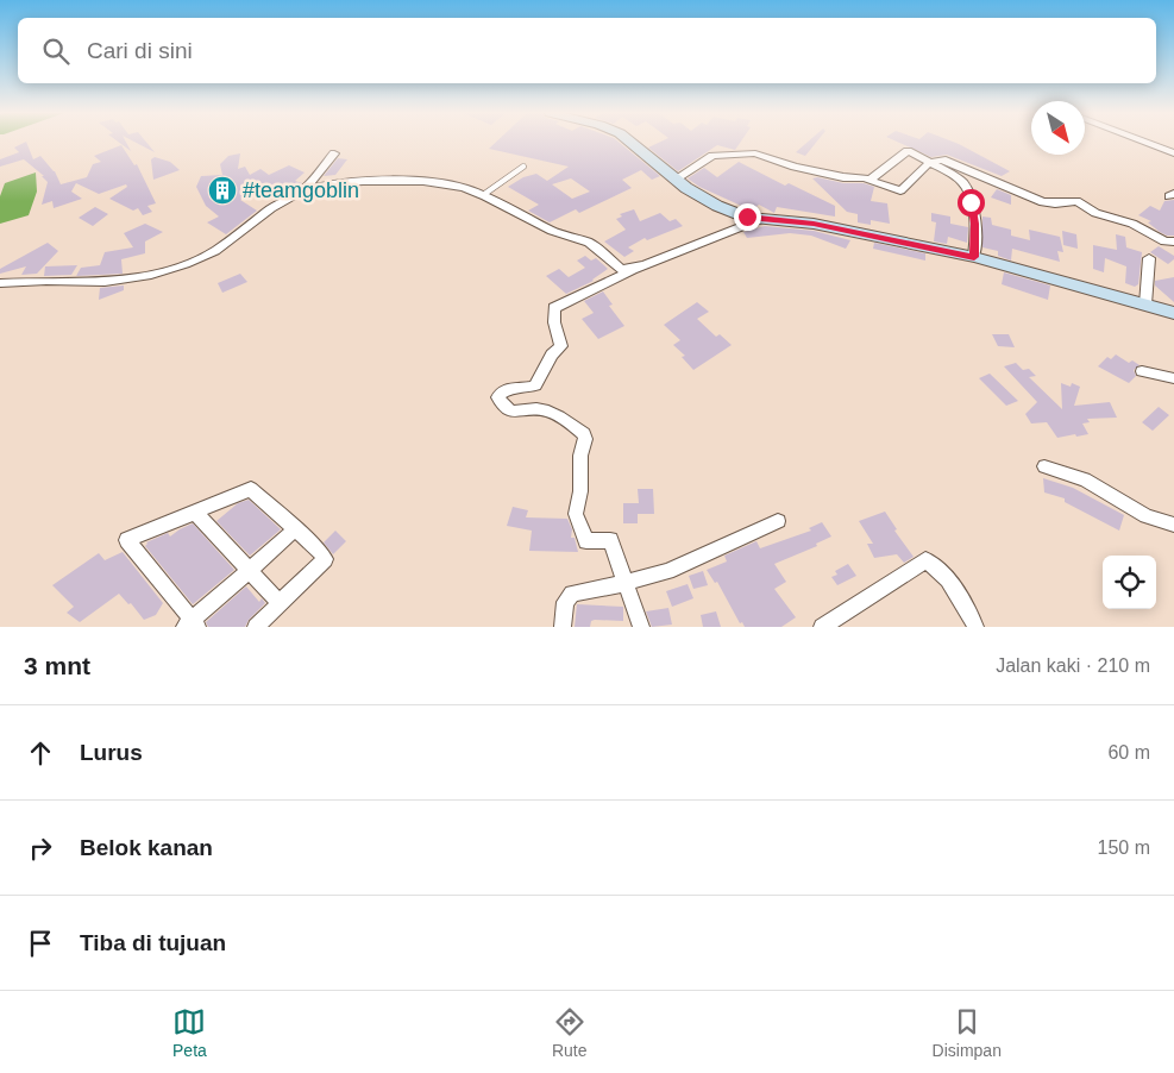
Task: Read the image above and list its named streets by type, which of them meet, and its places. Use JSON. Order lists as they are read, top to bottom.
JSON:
{
  "places": {
    "building": ["#teamgoblin"]
  },
  "north": "bottom right",
  "page": {
    "search": "Cari di sini",
    "heading": ["3 mnt", "Jalan kaki · 210 m"],
    "list": [
      ["Lurus", "60 m"],
      ["Belok kanan", "150 m"],
      "Tiba di tujuan"
    ],
    "nav": ["Peta", "Rute", "Disimpan"]
  }
}
